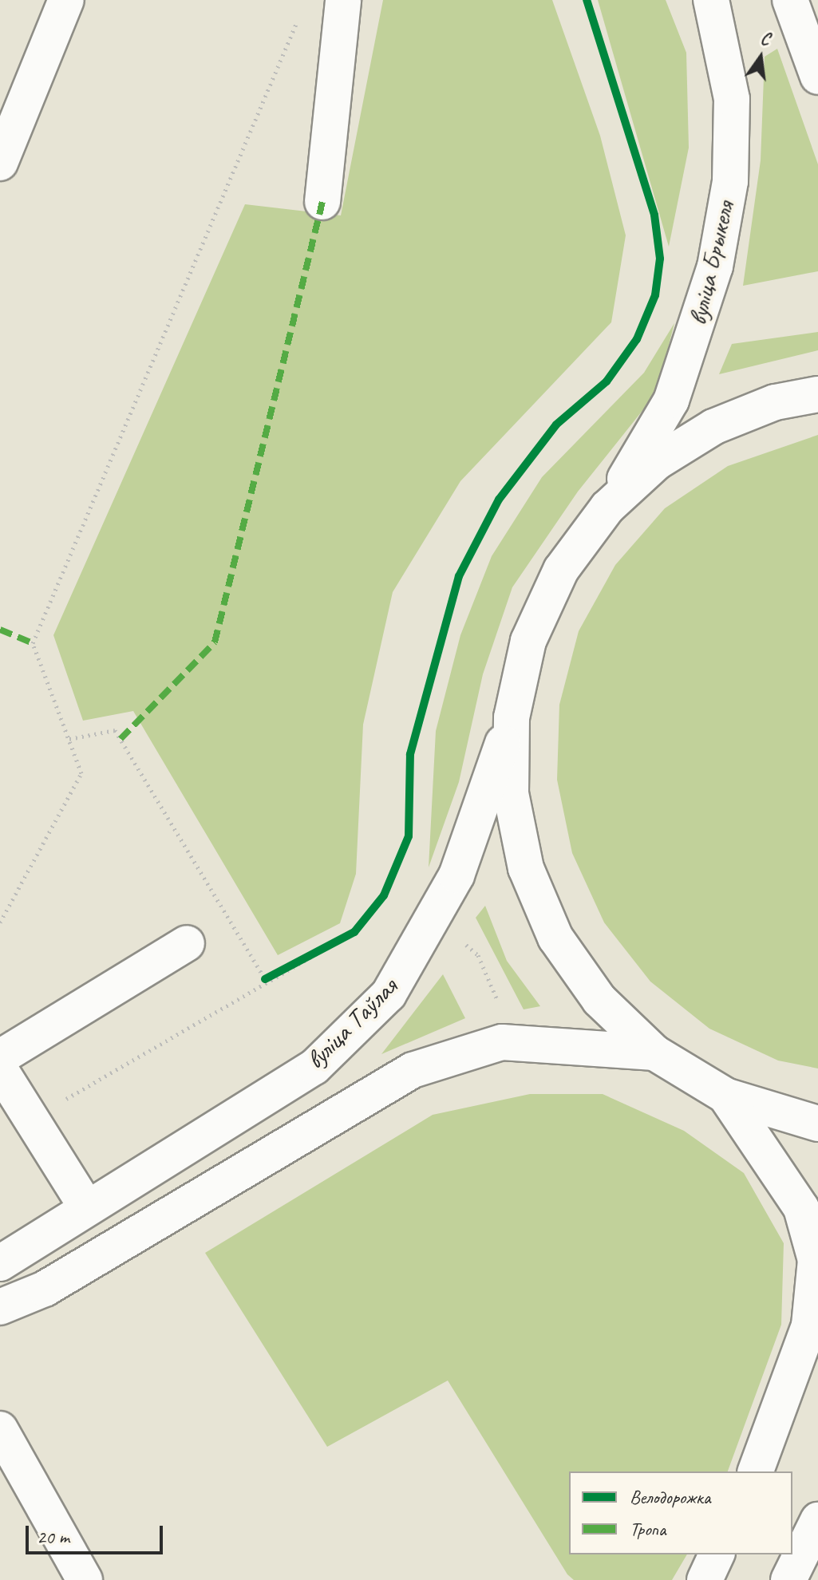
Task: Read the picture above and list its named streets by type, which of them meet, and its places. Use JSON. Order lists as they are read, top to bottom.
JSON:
{
  "streets": {
    "main road": ["вуліца Брыкеля", "вуліца Таўлая"]
  },
  "legend": ["Велодорожка", "Тропа"],
  "scale_bar": "20 m",
  "north": "top"
}
